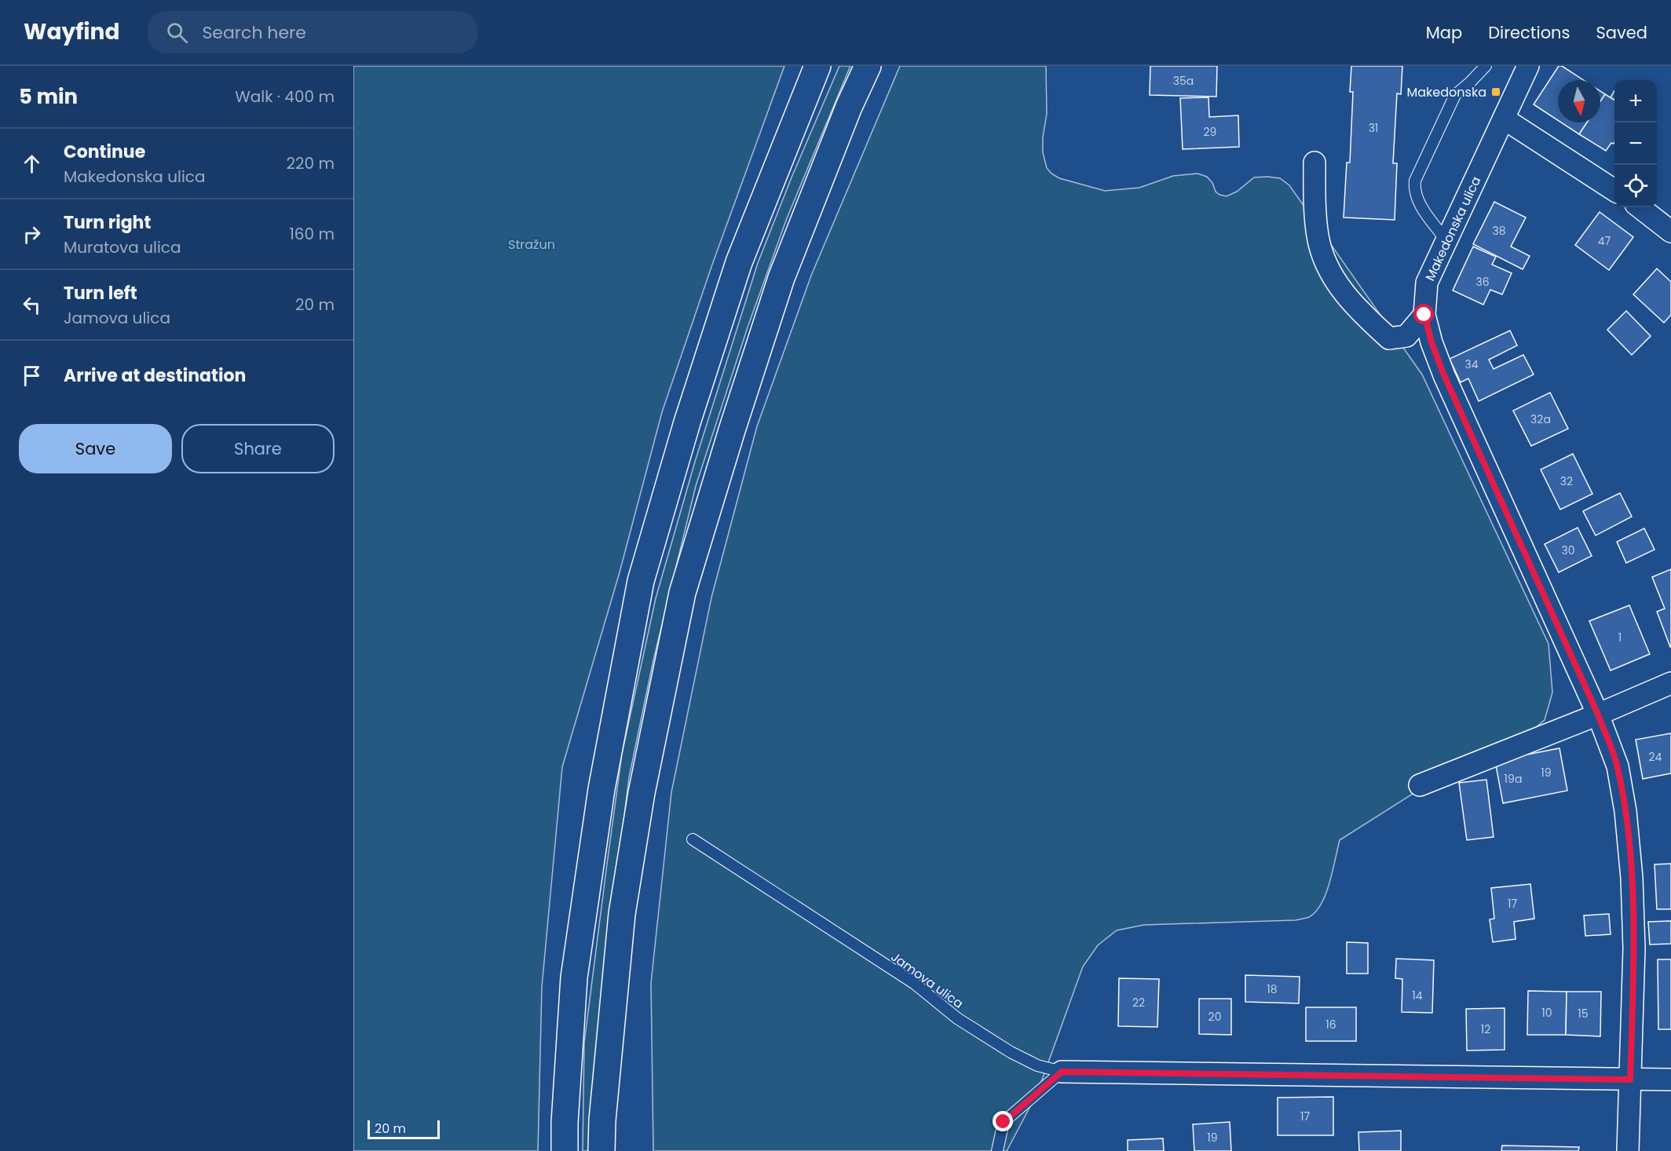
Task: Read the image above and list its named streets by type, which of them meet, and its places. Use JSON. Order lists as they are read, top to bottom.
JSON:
{
  "streets": {
    "street": ["Makedonska ulica"],
    "lane": ["Jamova ulica"]
  },
  "parks": ["Stražun"],
  "places": {
    "transit": ["Makedonska"]
  },
  "house_numbers": [
    "35a",
    "31",
    "29",
    "38",
    "47",
    "36",
    "34",
    "32a",
    "32",
    "30",
    "1",
    "24",
    "19",
    "19a",
    "17",
    "18",
    "14",
    "22",
    "10",
    "15",
    "20",
    "16",
    "12",
    "17",
    "19"
  ],
  "scale_bar": "20 m",
  "north": "bottom",
  "page": {
    "header": "Wayfind",
    "search": "Search here",
    "nav": ["Map", "Directions", "Saved"],
    "heading": ["5 min", "Walk · 400 m"],
    "map_buttons": ["+", "−"],
    "list": [
      ["Continue", "Makedonska ulica", "220 m"],
      ["Turn right", "Muratova ulica", "160 m"],
      ["Turn left", "Jamova ulica", "20 m"],
      "Arrive at destination"
    ],
    "buttons": ["Save", "Share"],
    "scale": "20 m"
  }
}
